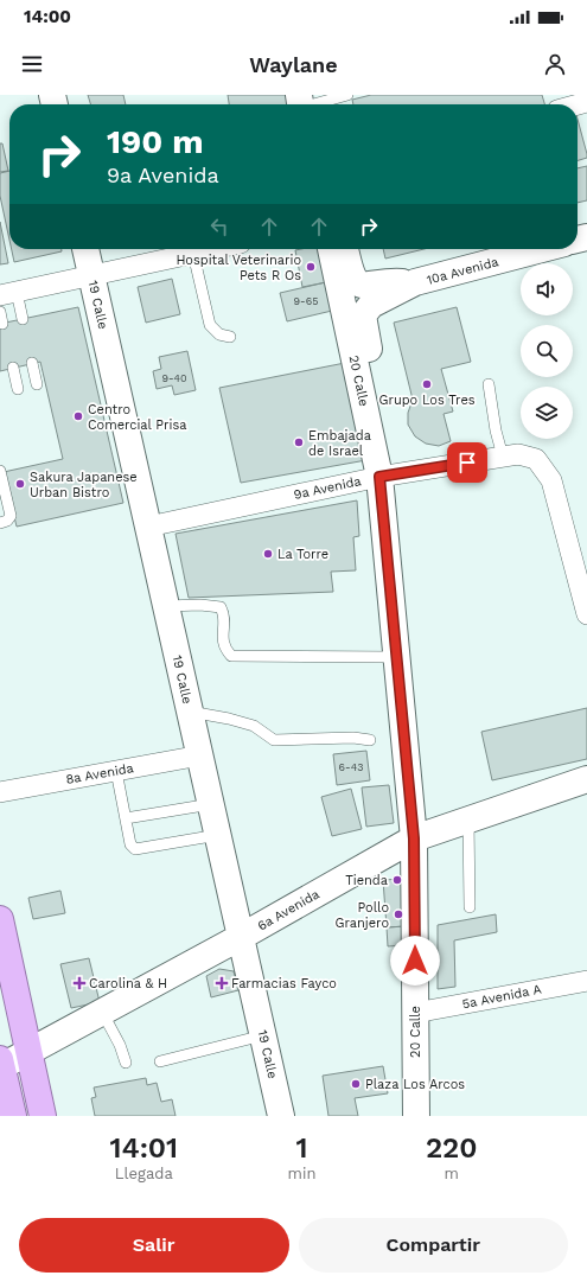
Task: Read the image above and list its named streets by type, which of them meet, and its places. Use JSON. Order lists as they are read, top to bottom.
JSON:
{
  "streets": {
    "street": [
      "10a Avenida",
      "19 Calle",
      "20 Calle",
      "9a Avenida",
      "8a Avenida",
      "6a Avenida",
      "5a Avenida A"
    ]
  },
  "crossings": [
    ["19 Calle", "9a Avenida"],
    ["19 Calle", "8a Avenida"],
    ["19 Calle", "6a Avenida"],
    ["20 Calle", "9a Avenida"],
    ["20 Calle", "6a Avenida"],
    ["20 Calle", "5a Avenida A"]
  ],
  "places": {
    "other": [
      "Hospital Veterinario Pets R Os",
      "Grupo Los Tres",
      "Centro Comercial Prisa",
      "Embajada de Israel",
      "Sakura Japanese Urban Bistro",
      "La Torre",
      "Tienda",
      "Pollo Granjero",
      "Plaza Los Arcos"
    ],
    "health": ["Carolina & H", "Farmacias Fayco"]
  },
  "house_numbers": ["9-65", "9-40", "6-43"],
  "page": {
    "status": "14:00",
    "header": "Waylane",
    "turn": ["190 m", "9a Avenida"],
    "eta": [
      "14:01",
      "Llegada",
      "1",
      "min",
      "220",
      "m"
    ],
    "buttons": ["Salir", "Compartir"]
  }
}
